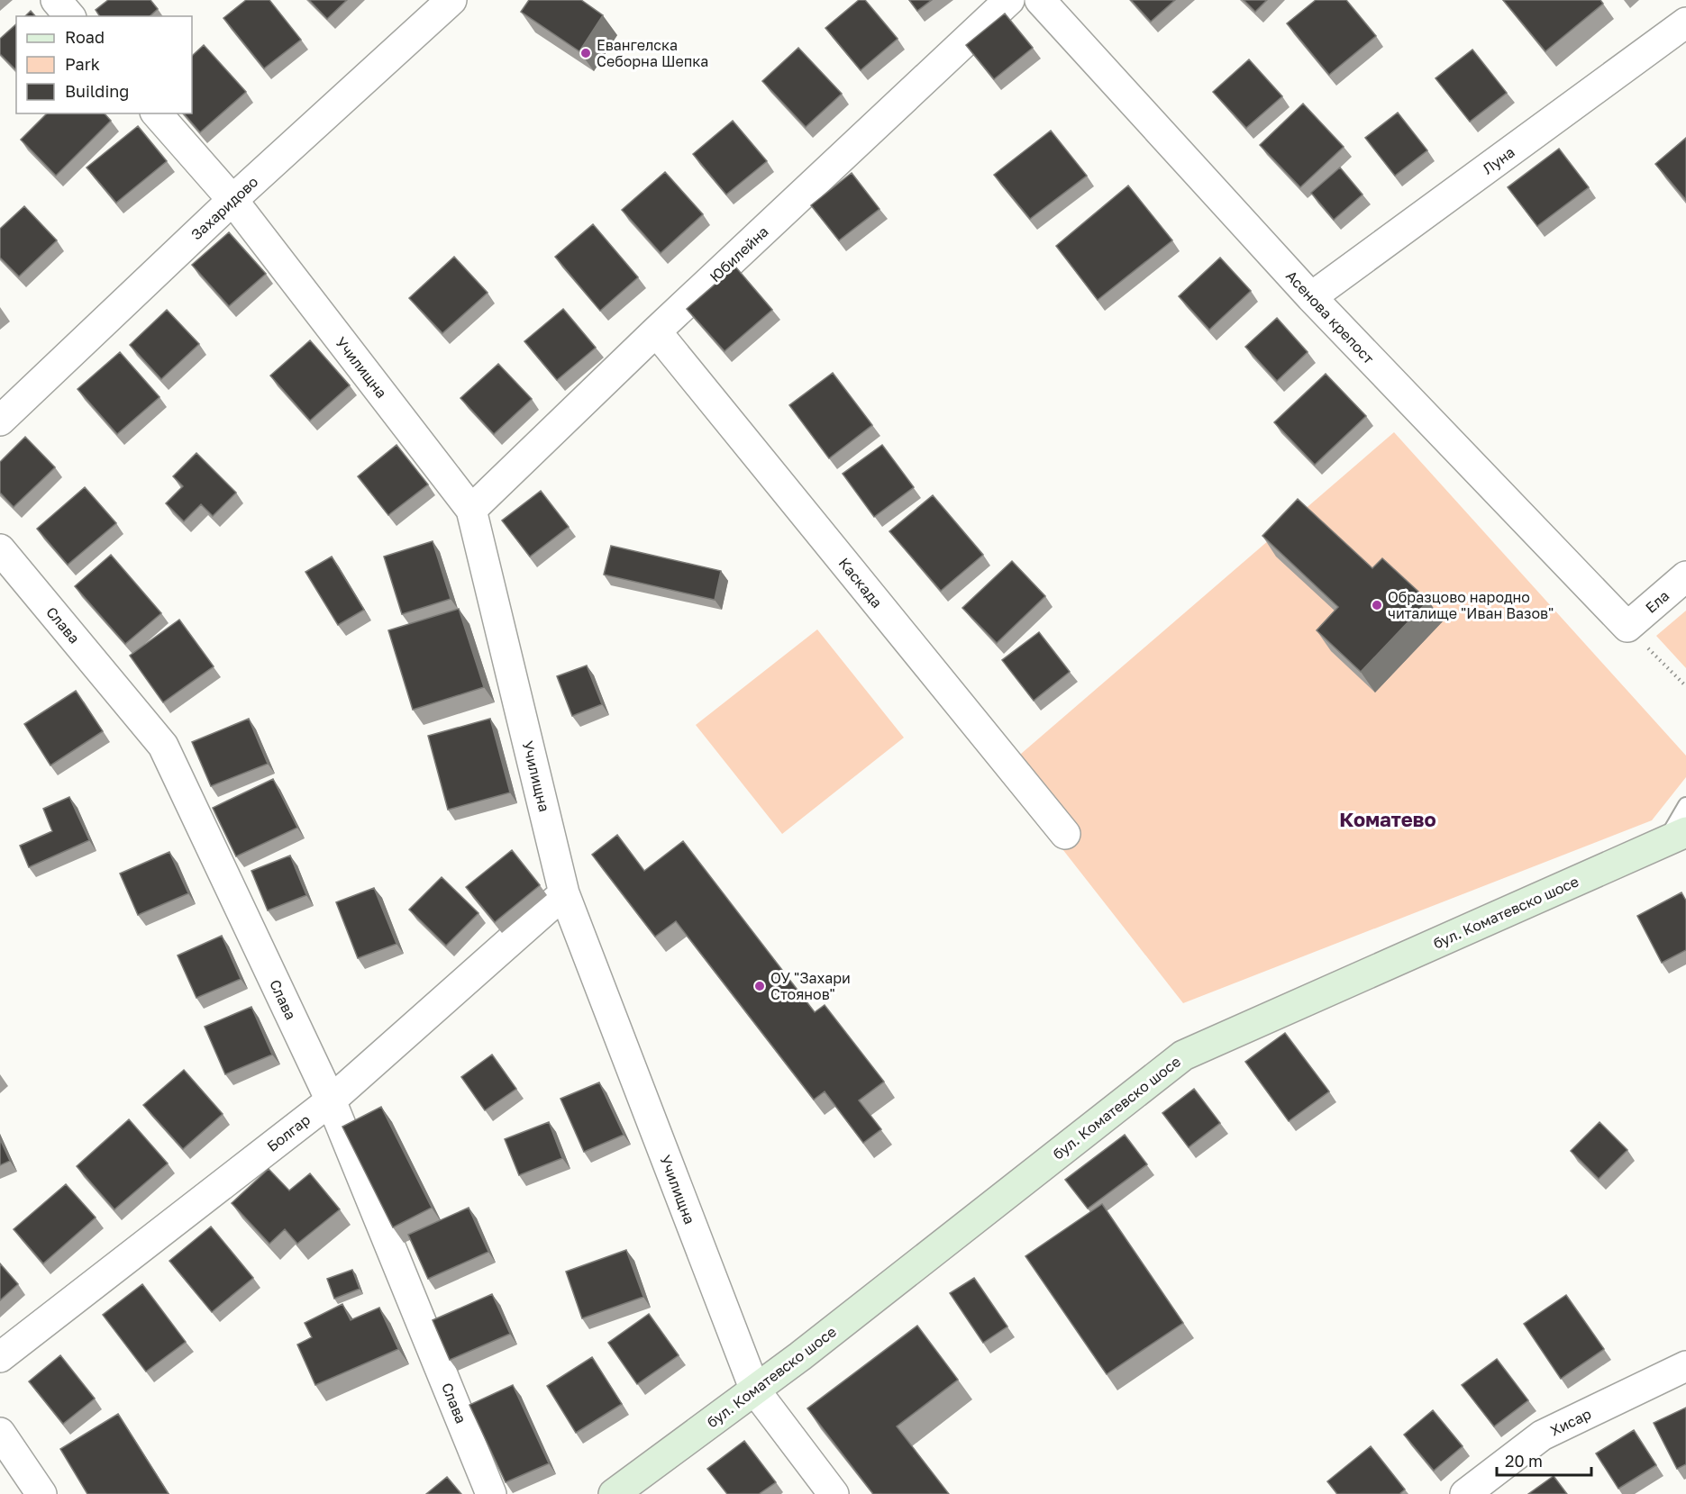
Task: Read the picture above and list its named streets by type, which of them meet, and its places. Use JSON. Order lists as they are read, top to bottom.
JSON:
{
  "streets": {
    "main road": ["бул. Коматевско шосе"],
    "street": [
      "Луна",
      "Захаридово",
      "Юбилейна",
      "Асенова крепост",
      "Училищна",
      "Каскада",
      "Ела",
      "Слава",
      "Болгар",
      "Хисар"
    ]
  },
  "crossings": [
    ["Луна", "Асенова крепост"],
    ["Захаридово", "Училищна"],
    ["Юбилейна", "Училищна"],
    ["Юбилейна", "Каскада"],
    ["Асенова крепост", "Ела"],
    ["Училищна", "бул. Коматевско шосе"],
    ["Училищна", "Болгар"],
    ["Слава", "Болгар"]
  ],
  "districts": ["Коматево"],
  "places": ["Евангелска Себорна Шепка", "Образцово народно читалище \"Иван Вазов\"", "ОУ \"Захари Стоянов\""],
  "legend": ["Road", "Park", "Building"],
  "scale_bar": "20 m"
}
